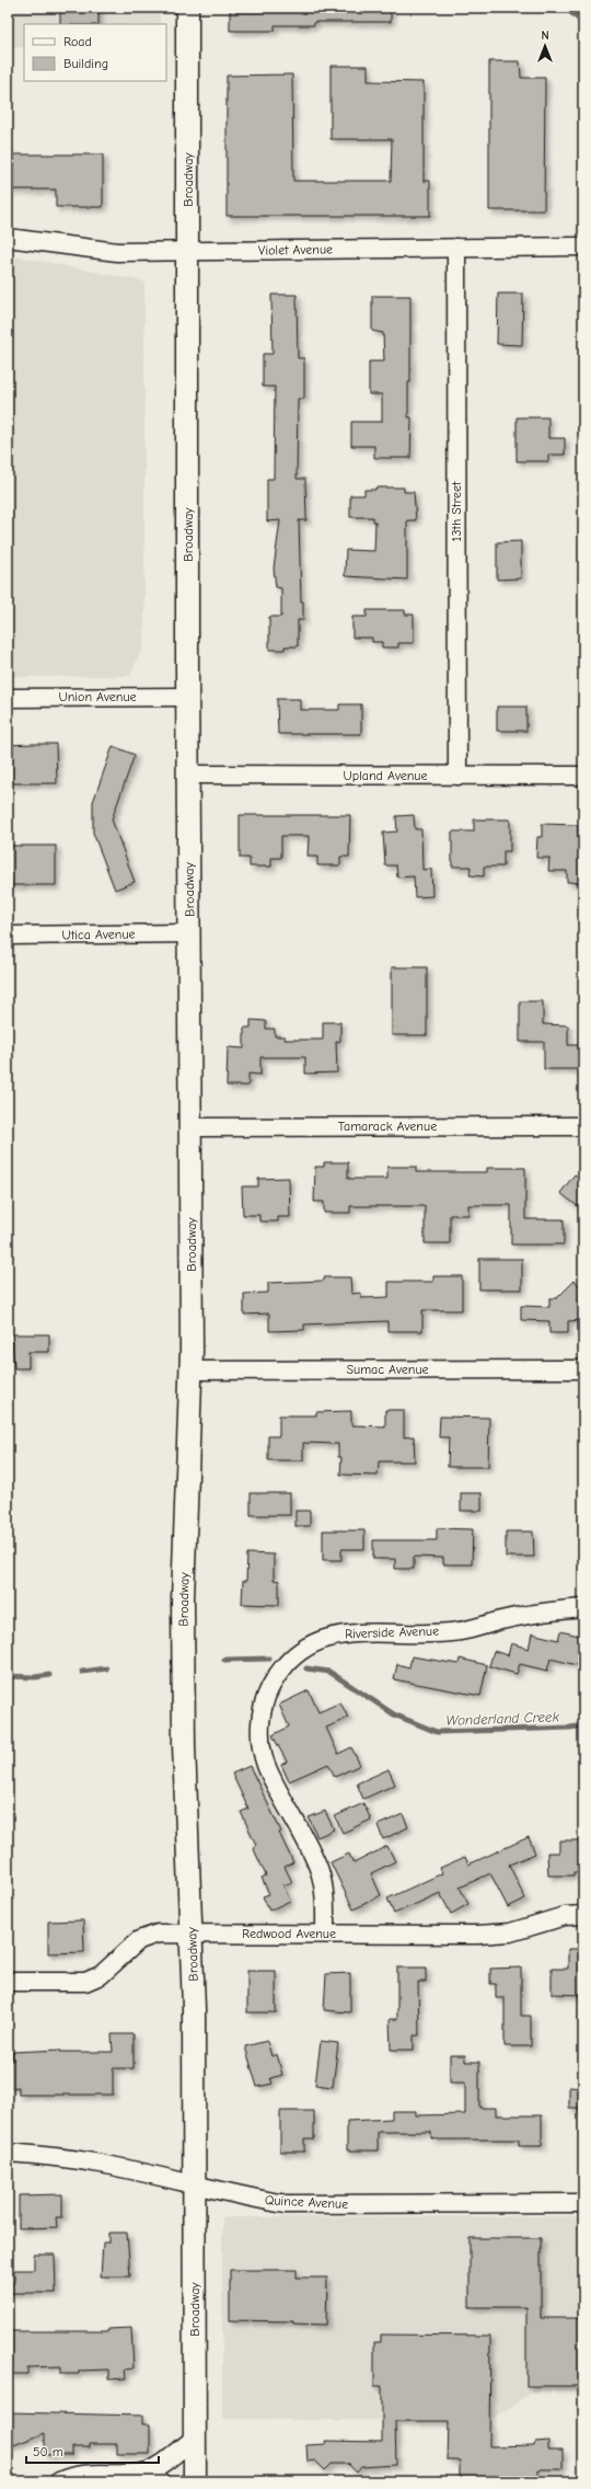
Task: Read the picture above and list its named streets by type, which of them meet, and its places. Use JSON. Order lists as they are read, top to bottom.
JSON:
{
  "streets": {
    "main road": ["Broadway"],
    "street": [
      "Violet Avenue",
      "13th Street",
      "Union Avenue",
      "Upland Avenue",
      "Utica Avenue",
      "Tamarack Avenue",
      "Sumac Avenue",
      "Riverside Avenue",
      "Redwood Avenue",
      "Quince Avenue"
    ]
  },
  "crossings": [
    ["Broadway", "Violet Avenue"],
    ["Broadway", "Union Avenue"],
    ["Broadway", "Upland Avenue"],
    ["Broadway", "Utica Avenue"],
    ["Broadway", "Tamarack Avenue"],
    ["Broadway", "Sumac Avenue"],
    ["Broadway", "Redwood Avenue"],
    ["Broadway", "Quince Avenue"],
    ["Violet Avenue", "13th Street"],
    ["13th Street", "Upland Avenue"],
    ["Riverside Avenue", "Redwood Avenue"]
  ],
  "water": ["Wonderland Creek"],
  "legend": ["Road", "Building"],
  "scale_bar": "50 m",
  "north": "top"
}
